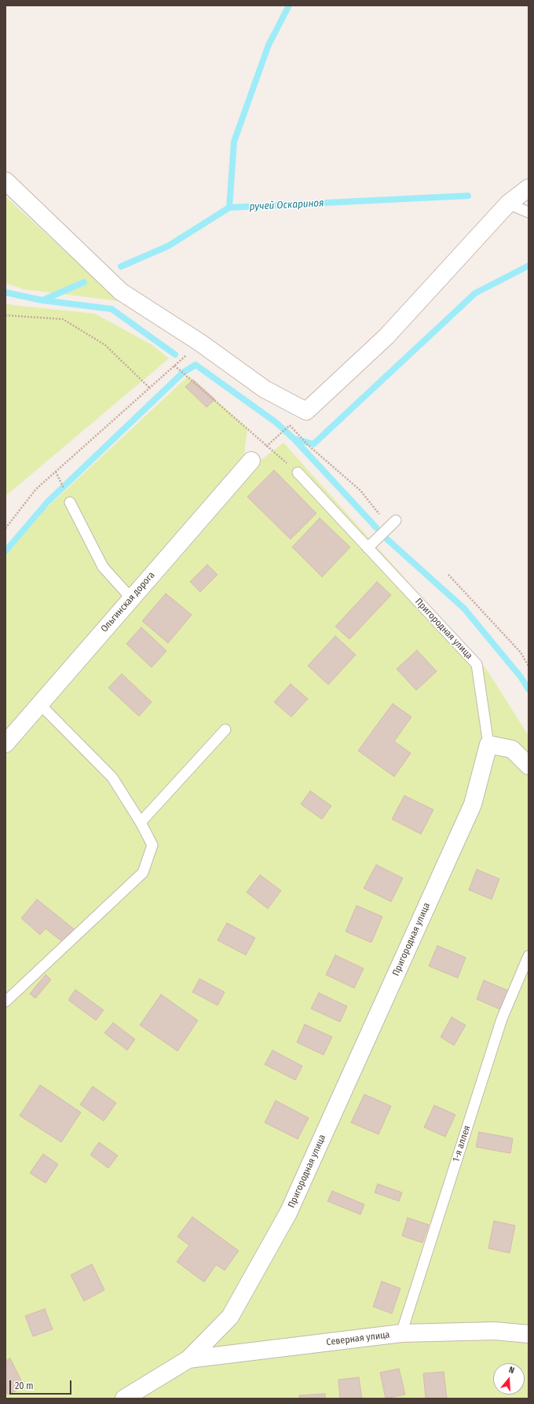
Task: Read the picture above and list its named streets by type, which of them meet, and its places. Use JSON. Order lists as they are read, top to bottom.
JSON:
{
  "streets": {
    "street": ["Ольгинская дорога", "Пригородная улица", "Северная улица"],
    "lane": ["1-я аллея"]
  },
  "crossings": [
    ["Пригородная улица", "Северная улица"],
    ["1-я аллея", "Северная улица"]
  ],
  "water": ["ручей Оскариноя"],
  "scale_bar": "20 m",
  "north": "top"
}
